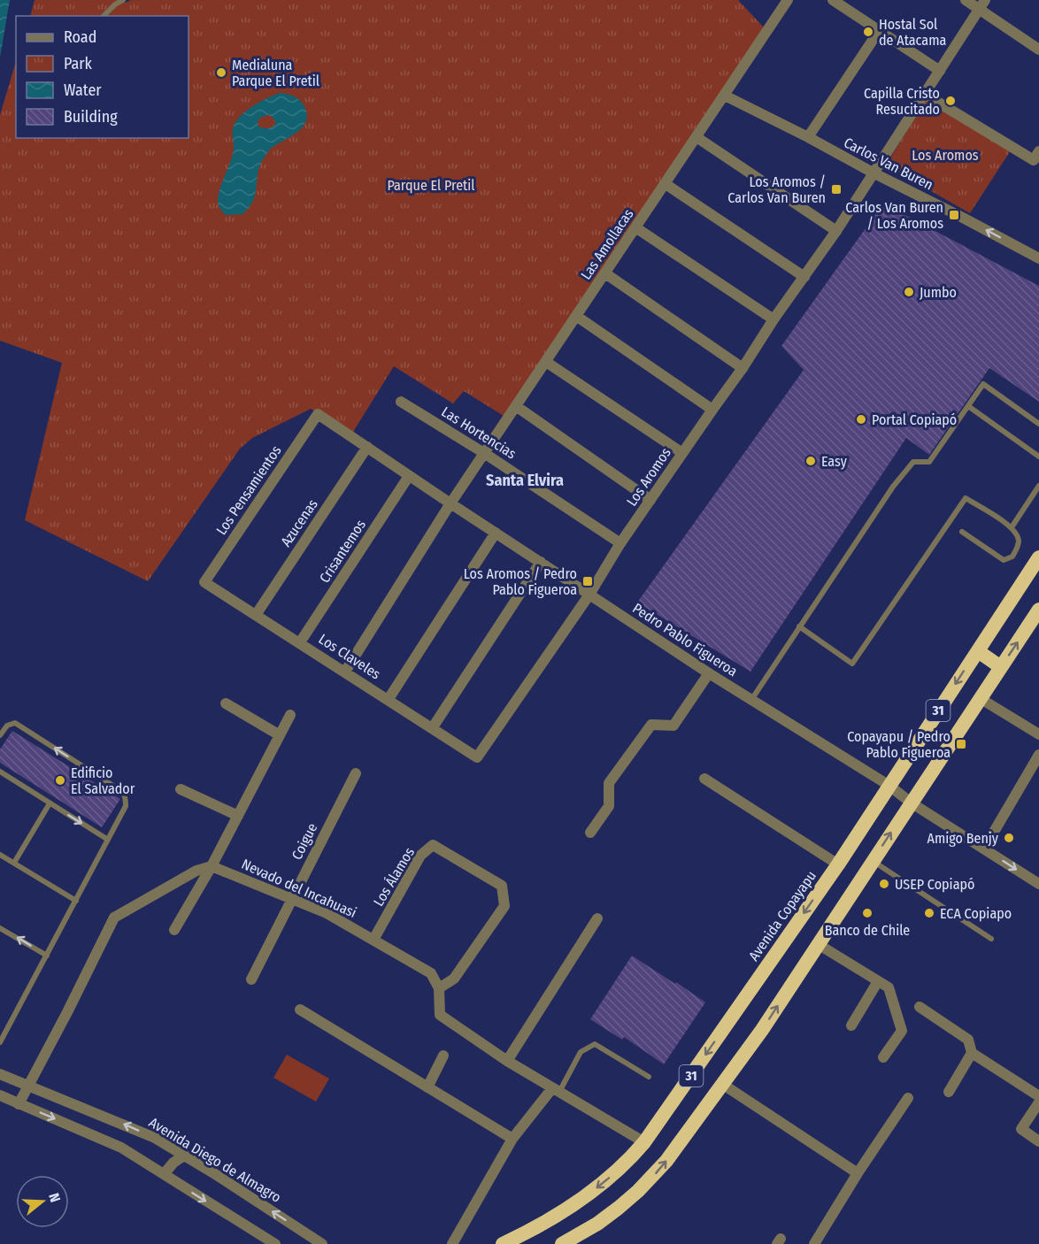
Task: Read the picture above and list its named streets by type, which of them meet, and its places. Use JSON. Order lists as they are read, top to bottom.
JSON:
{
  "streets": {
    "highway": ["31", "Avenida Copayapu"],
    "street": [
      "Carlos Van Buren",
      "Las Amollacas",
      "Las Hortencias",
      "Los Aromos",
      "Los Pensamientos",
      "Azucenas",
      "Crisantemos",
      "Pedro Pablo Figueroa",
      "Los Claveles",
      "Coigue",
      "Los Álamos",
      "Nevado del Incahuasi",
      "Avenida Diego de Almagro"
    ]
  },
  "crossings": [
    ["Carlos Van Buren", "Las Amollacas"],
    ["Carlos Van Buren", "Los Aromos"],
    ["Las Amollacas", "Las Hortencias"],
    ["Las Amollacas", "Pedro Pablo Figueroa"],
    ["Las Amollacas", "Los Claveles"],
    ["Las Hortencias", "Los Aromos"],
    ["Los Aromos", "Pedro Pablo Figueroa"],
    ["Los Aromos", "Los Claveles"],
    ["Los Pensamientos", "Pedro Pablo Figueroa"],
    ["Los Pensamientos", "Los Claveles"],
    ["Azucenas", "Pedro Pablo Figueroa"],
    ["Azucenas", "Los Claveles"],
    ["Crisantemos", "Pedro Pablo Figueroa"],
    ["Crisantemos", "Los Claveles"],
    ["Pedro Pablo Figueroa", "31"],
    ["Pedro Pablo Figueroa", "Avenida Copayapu"],
    ["Coigue", "Nevado del Incahuasi"],
    ["Los Álamos", "Nevado del Incahuasi"]
  ],
  "districts": ["Santa Elvira"],
  "parks": ["Los Aromos", "Parque El Pretil"],
  "places": {
    "other": [
      "Hostal Sol de Atacama",
      "Medialuna Parque El Pretil",
      "Capilla Cristo Resucitado",
      "Jumbo",
      "Portal Copiapó",
      "Easy",
      "Edificio El Salvador",
      "Amigo Benjy",
      "USEP Copiapó",
      "Banco de Chile",
      "ECA Copiapo"
    ],
    "transit": [
      "Los Aromos / Carlos Van Buren",
      "Carlos Van Buren / Los Aromos",
      "Los Aromos / Pedro Pablo Figueroa",
      "Copayapu / Pedro Pablo Figueroa"
    ]
  },
  "legend": [
    "Road",
    "Park",
    "Water",
    "Building"
  ],
  "north": "right"
}
